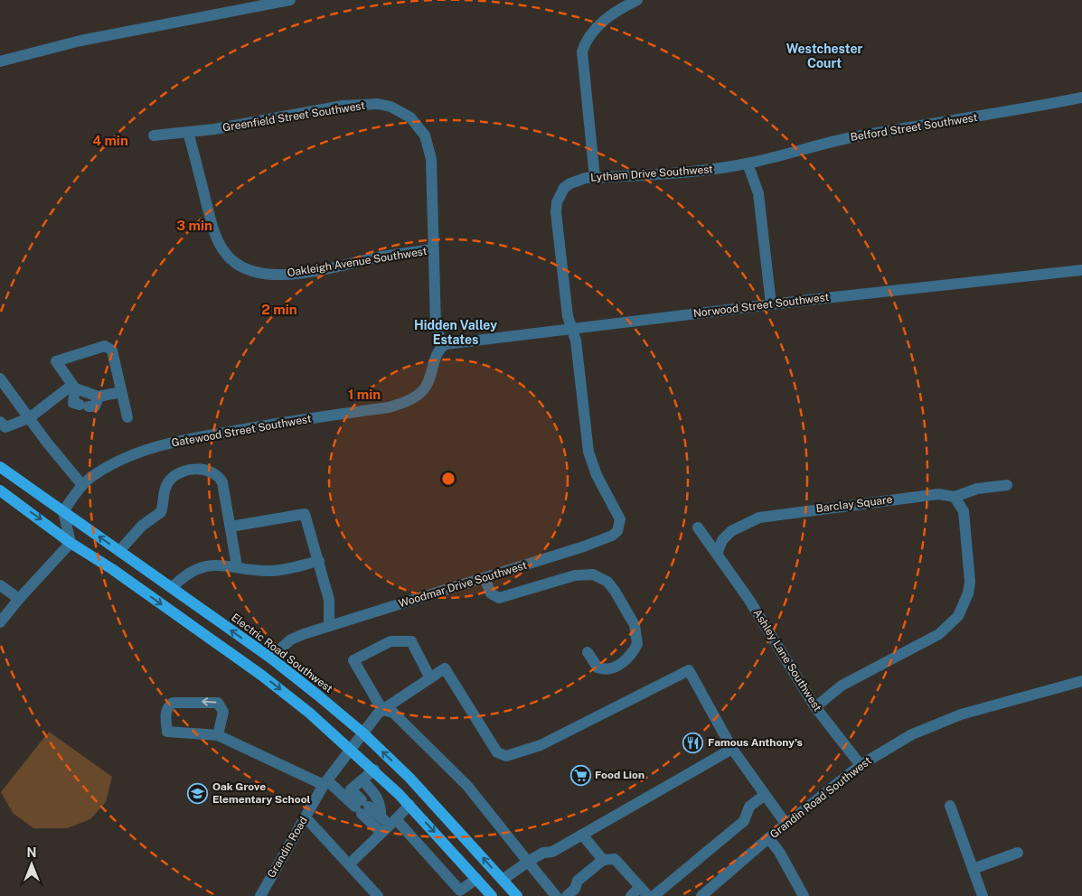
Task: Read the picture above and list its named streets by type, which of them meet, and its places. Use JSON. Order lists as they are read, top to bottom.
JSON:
{
  "streets": {
    "main road": ["Electric Road Southwest"],
    "street": [
      "Greenfield Street Southwest",
      "Belford Street Southwest",
      "Lytham Drive Southwest",
      "Oakleigh Avenue Southwest",
      "Norwood Street Southwest",
      "Gatewood Street Southwest",
      "Barclay Square",
      "Woodmar Drive Southwest",
      "Ashley Lane Southwest",
      "Grandin Road Southwest",
      "Grandin Road"
    ]
  },
  "crossings": [
    ["Greenfield Street Southwest", "Oakleigh Avenue Southwest"],
    ["Greenfield Street Southwest", "Norwood Street Southwest"],
    ["Greenfield Street Southwest", "Gatewood Street Southwest"],
    ["Belford Street Southwest", "Lytham Drive Southwest"],
    ["Lytham Drive Southwest", "Norwood Street Southwest"],
    ["Lytham Drive Southwest", "Woodmar Drive Southwest"],
    ["Norwood Street Southwest", "Gatewood Street Southwest"],
    ["Gatewood Street Southwest", "Electric Road Southwest"],
    ["Barclay Square", "Ashley Lane Southwest"],
    ["Woodmar Drive Southwest", "Electric Road Southwest"],
    ["Electric Road Southwest", "Grandin Road"],
    ["Ashley Lane Southwest", "Grandin Road Southwest"]
  ],
  "districts": ["Westchester Court", "Hidden Valley Estates"],
  "places": {
    "restaurant": ["Famous Anthony's"],
    "supermarket": ["Food Lion"],
    "school or university": ["Oak Grove Elementary School"]
  },
  "north": "top",
  "rings": [
    "4 min",
    "3 min",
    "2 min",
    "1 min"
  ]
}
